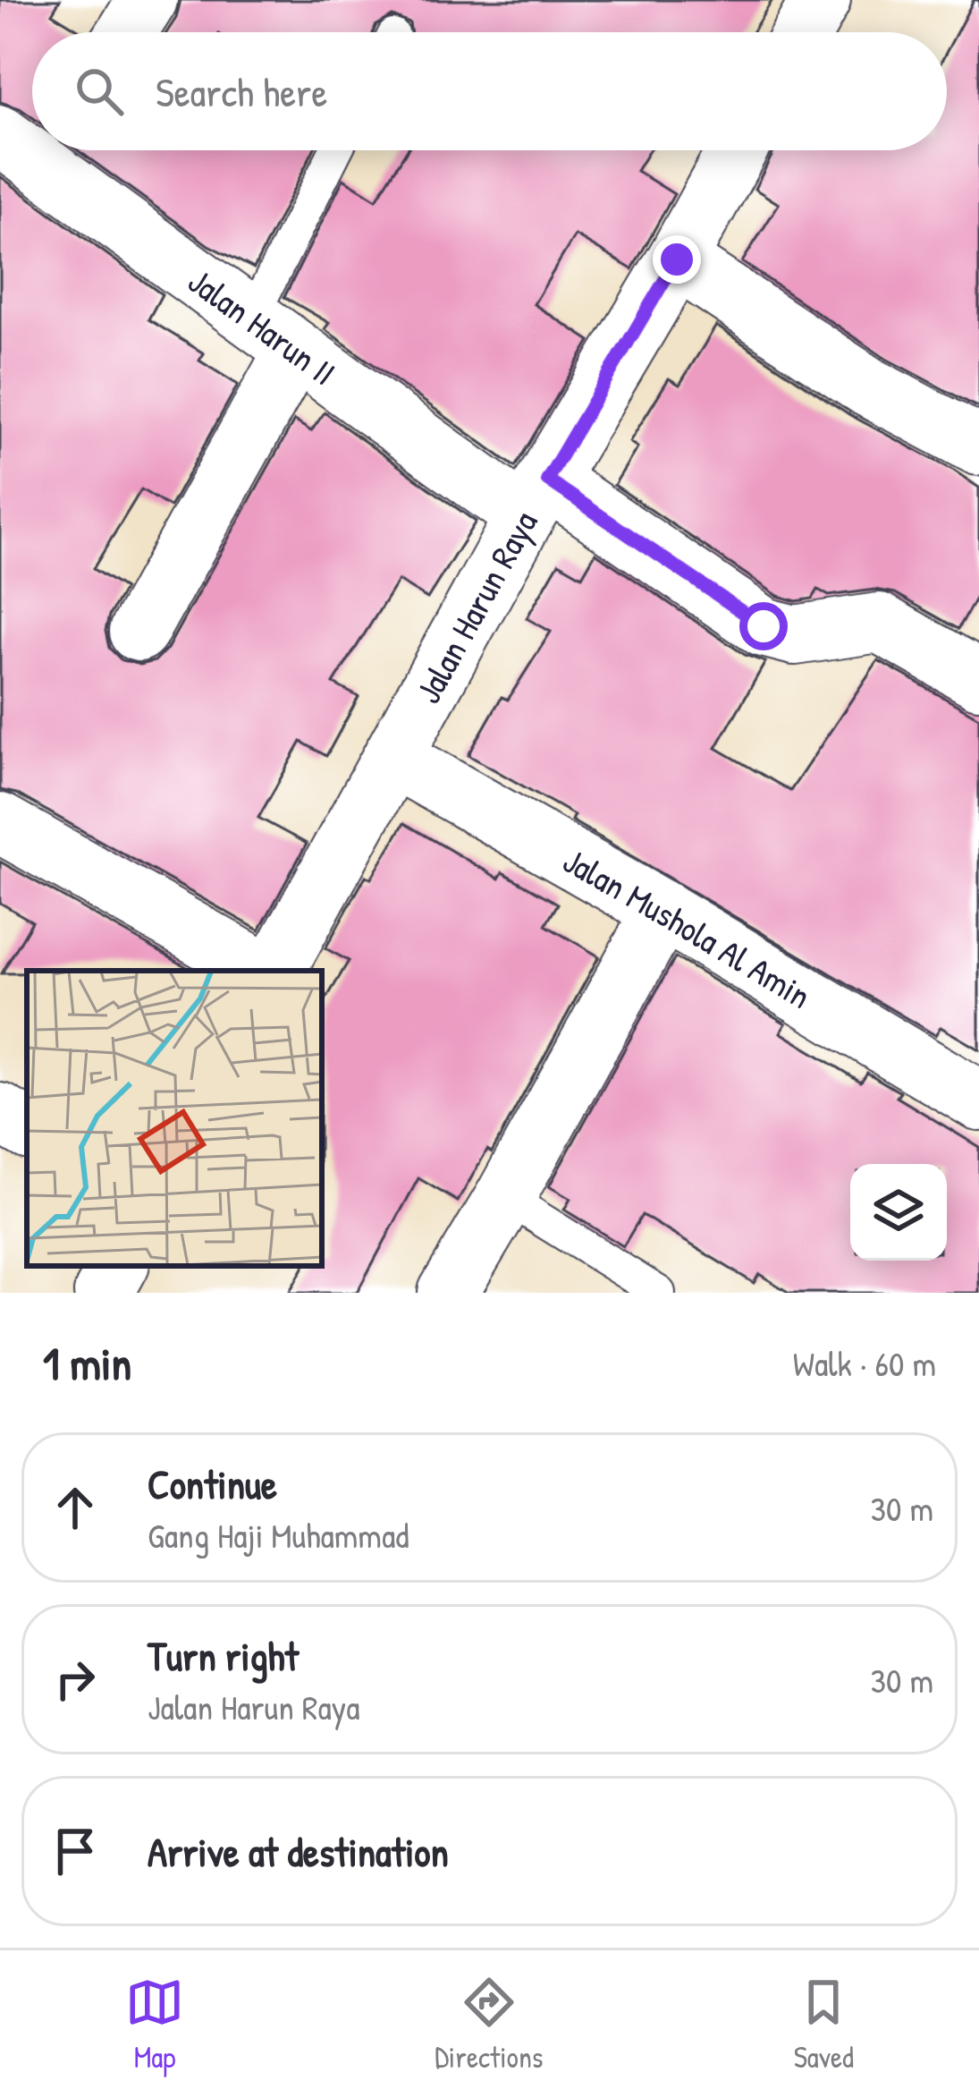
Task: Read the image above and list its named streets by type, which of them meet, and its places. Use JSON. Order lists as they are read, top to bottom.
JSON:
{
  "streets": {
    "street": ["Jalan Harun II", "Jalan Harun Raya", "Jalan Mushola Al Amin"]
  },
  "crossings": [
    ["Jalan Harun II", "Jalan Harun Raya"],
    ["Jalan Harun Raya", "Jalan Mushola Al Amin"]
  ],
  "page": {
    "search": "Search here",
    "heading": ["1 min", "Walk · 60 m"],
    "list": [
      ["Continue", "Gang Haji Muhammad", "30 m"],
      ["Turn right", "Jalan Harun Raya", "30 m"],
      "Arrive at destination"
    ],
    "nav": ["Map", "Directions", "Saved"]
  }
}
